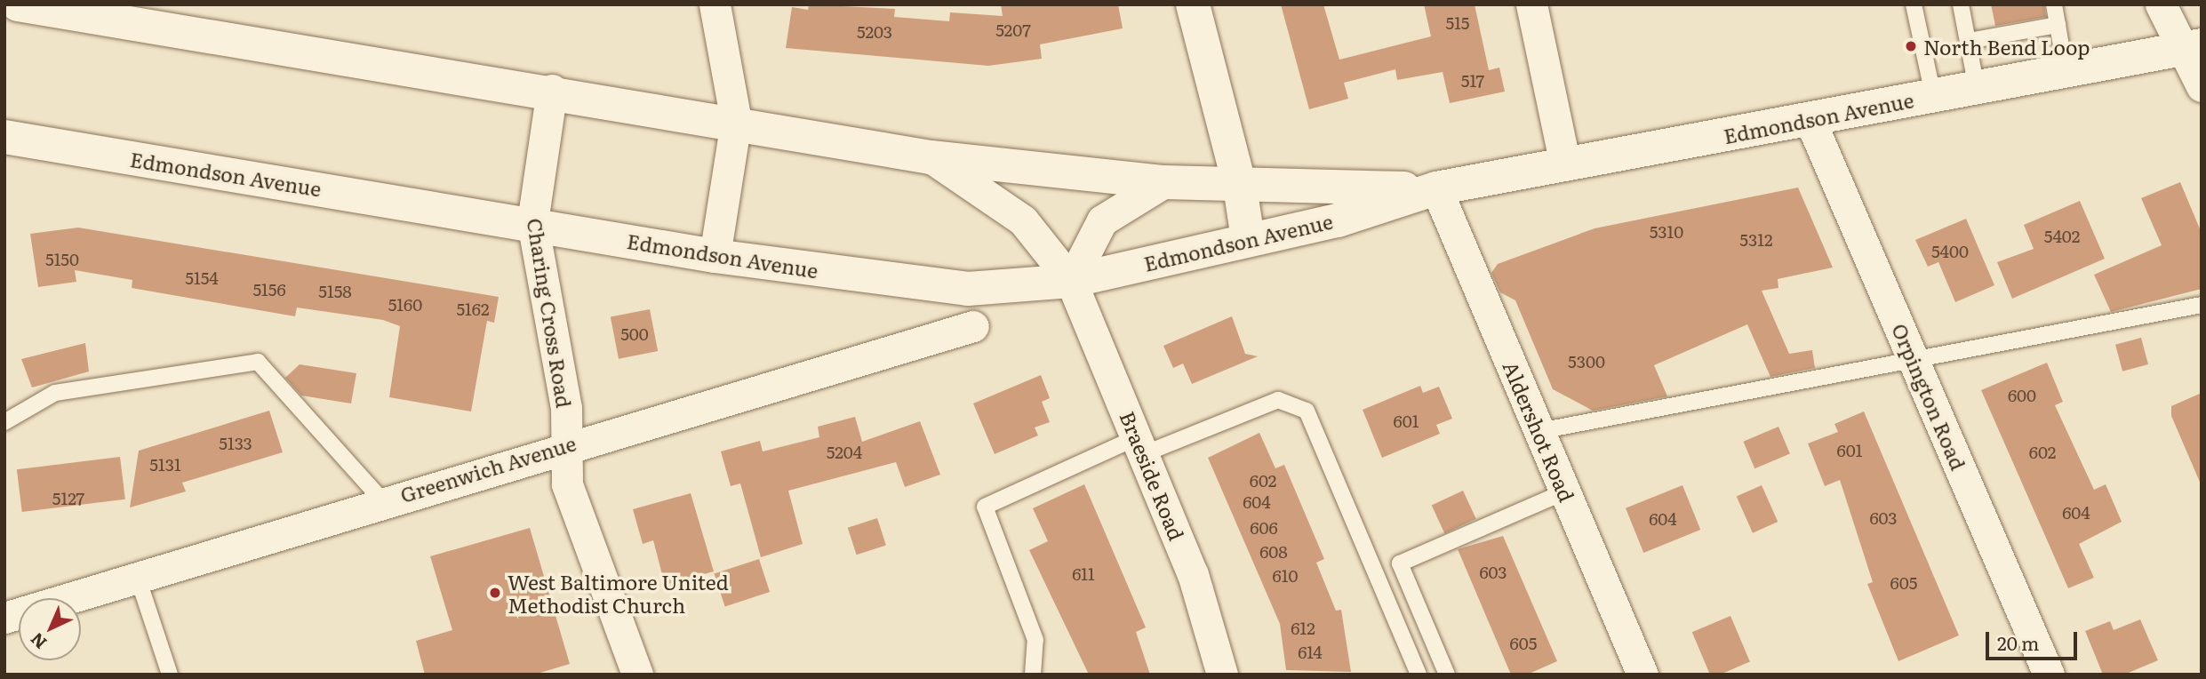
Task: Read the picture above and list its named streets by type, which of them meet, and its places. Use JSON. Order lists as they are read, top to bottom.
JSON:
{
  "streets": {
    "main road": ["Edmondson Avenue"],
    "street": [
      "Charing Cross Road",
      "Orpington Road",
      "Aldershot Road",
      "Greenwich Avenue",
      "Braeside Road"
    ]
  },
  "crossings": [
    ["Edmondson Avenue", "Charing Cross Road"],
    ["Edmondson Avenue", "Orpington Road"],
    ["Edmondson Avenue", "Aldershot Road"],
    ["Edmondson Avenue", "Braeside Road"],
    ["Charing Cross Road", "Greenwich Avenue"]
  ],
  "places": ["North Bend Loop", "West Baltimore United Methodist Church"],
  "house_numbers": [
    "515",
    "5207",
    "5203",
    "517",
    "5310",
    "5402",
    "5312",
    "5400",
    "5150",
    "5154",
    "5156",
    "5158",
    "5160",
    "5162",
    "500",
    "5300",
    "600",
    "601",
    "5133",
    "601",
    "5204",
    "602",
    "5131",
    "602",
    "5127",
    "604",
    "604",
    "603",
    "604",
    "606",
    "608",
    "603",
    "611",
    "610",
    "605",
    "612",
    "605",
    "614"
  ],
  "scale_bar": "20 m",
  "north": "bottom left"
}
